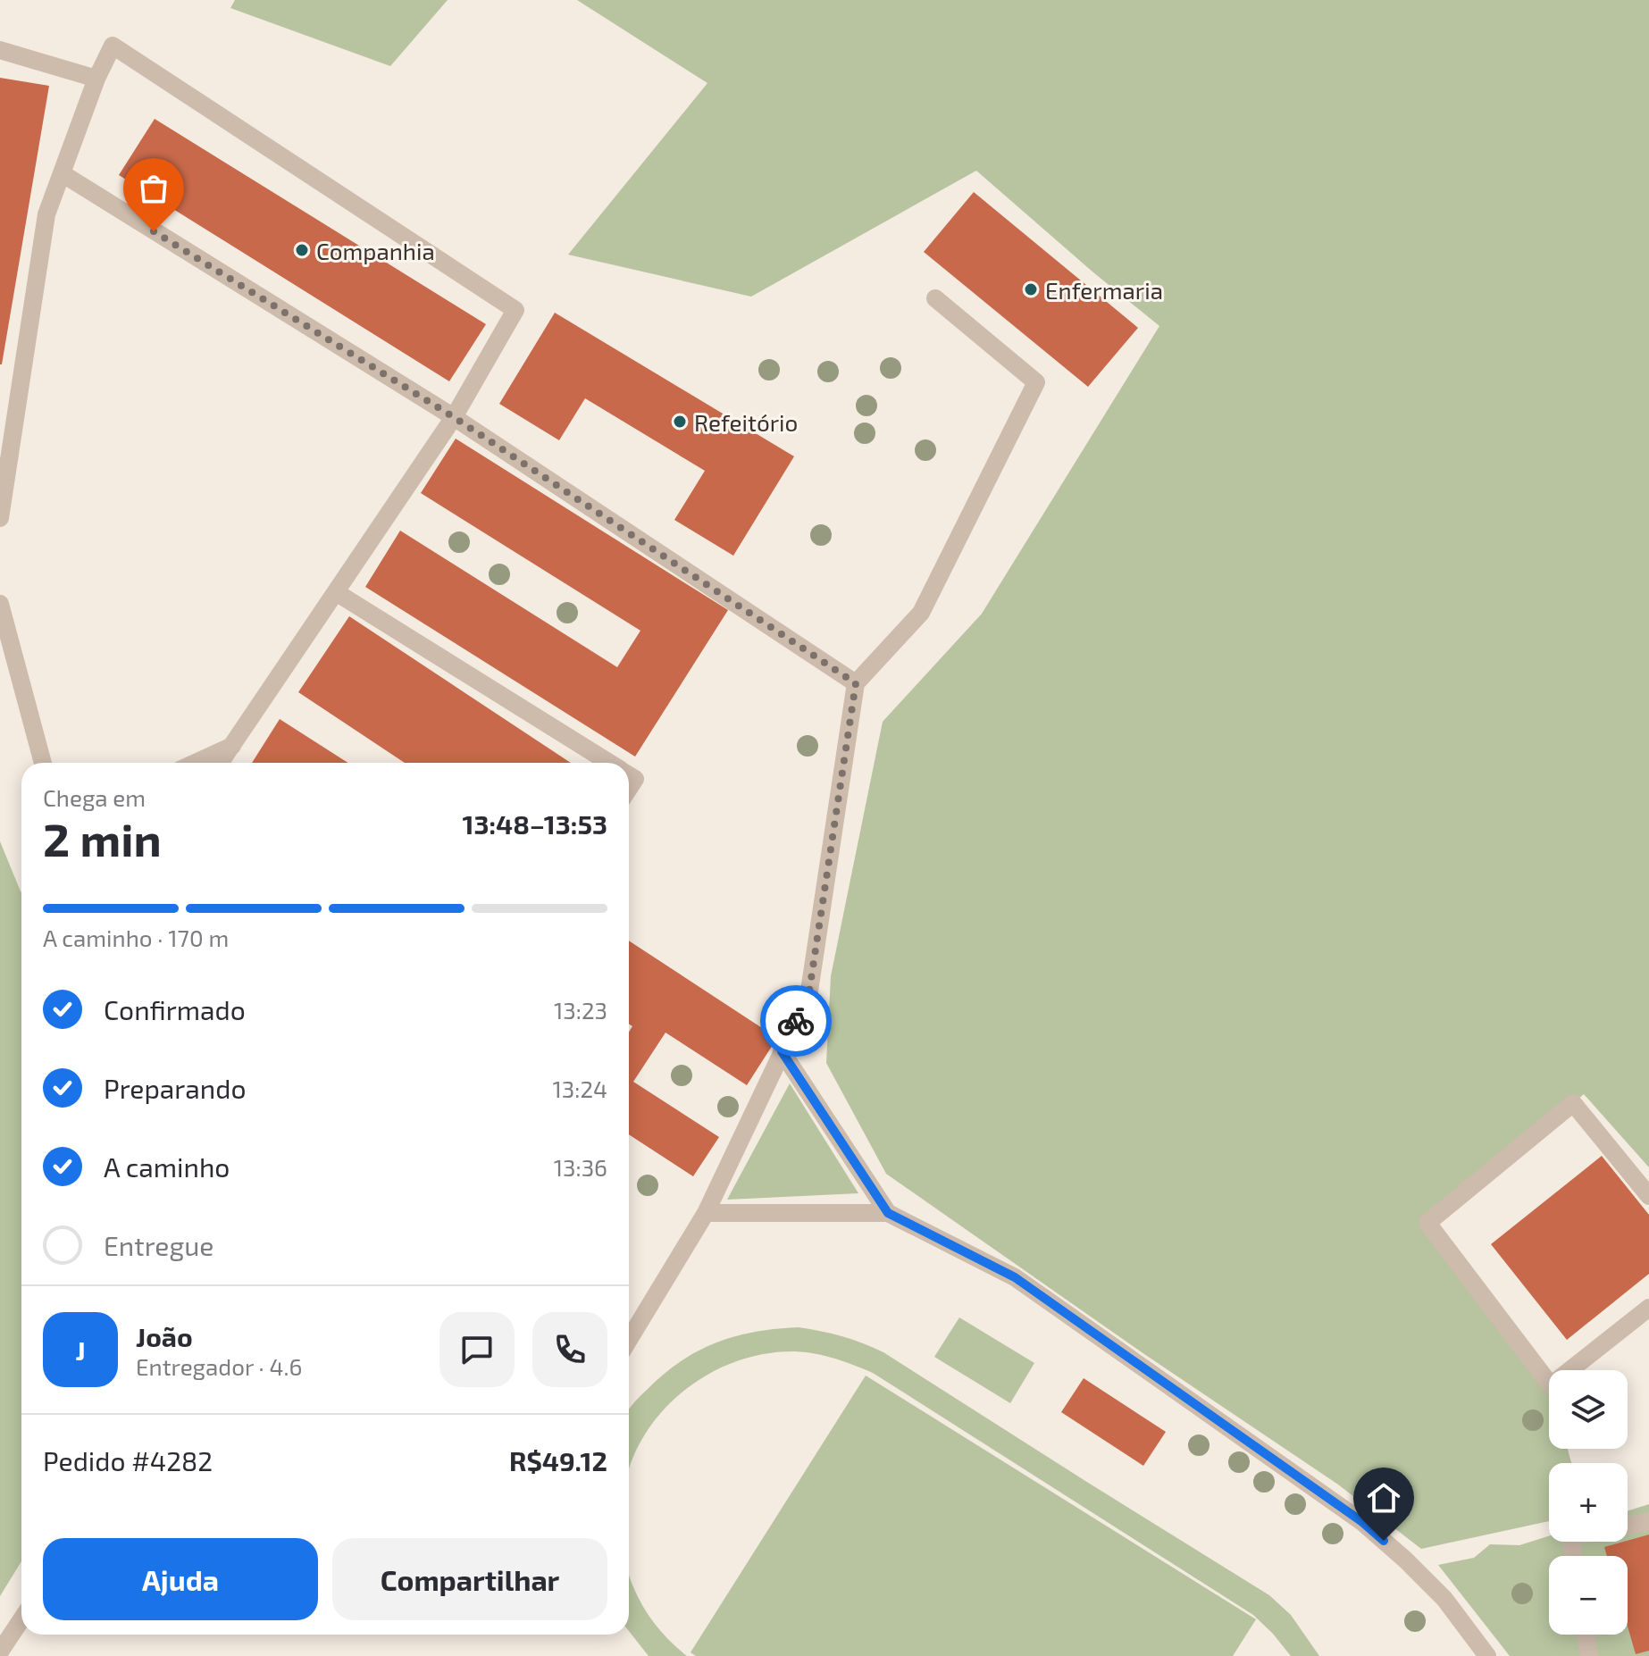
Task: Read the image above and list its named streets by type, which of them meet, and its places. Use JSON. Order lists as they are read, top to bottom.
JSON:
{
  "places": ["Companhia", "Enfermaria", "Refeitório"],
  "page": {
    "heading": ["2 min", "Chega em", "13:48–13:53"],
    "panel": [
      "João",
      "Entregador · 4.6",
      "Pedido #4282",
      "R$49.12"
    ],
    "bar": "A caminho · 170 m",
    "list": [
      ["Confirmado", "13:23"],
      ["Preparando", "13:24"],
      ["A caminho", "13:36"],
      "Entregue"
    ],
    "round": "J",
    "map_buttons": ["+", "−"],
    "buttons": ["Ajuda", "Compartilhar"]
  }
}
